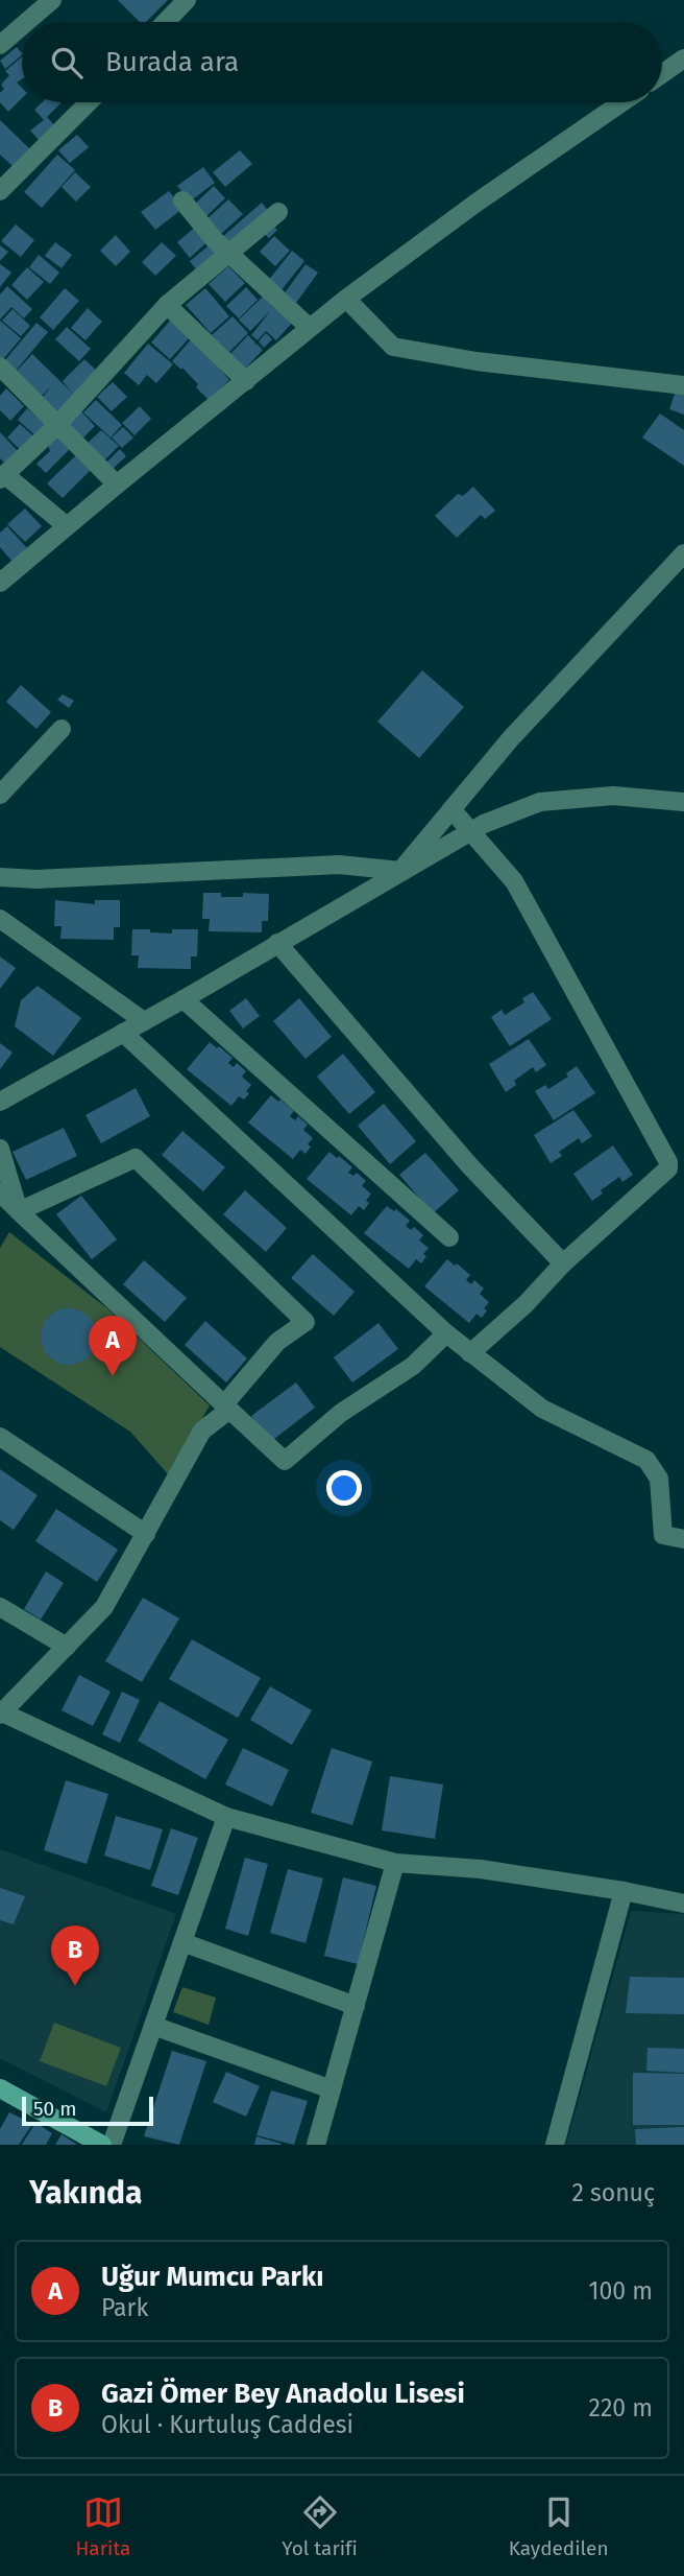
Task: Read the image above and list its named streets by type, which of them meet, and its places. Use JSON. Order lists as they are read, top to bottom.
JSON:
{
  "scale_bar": "50 m",
  "page": {
    "search": "Burada ara",
    "pins": ["A", "B"],
    "scale": "50 m",
    "heading": ["Yakında", "2 sonuç"],
    "list": [
      {
        "mark": "A",
        "name": "Uğur Mumcu Parkı",
        "note": "Park",
        "value": "100 m"
      },
      {
        "mark": "B",
        "name": "Gazi Ömer Bey Anadolu Lisesi",
        "note": "Okul · Kurtuluş Caddesi",
        "value": "220 m"
      }
    ],
    "nav": ["Harita", "Yol tarifi", "Kaydedilen"]
  }
}
